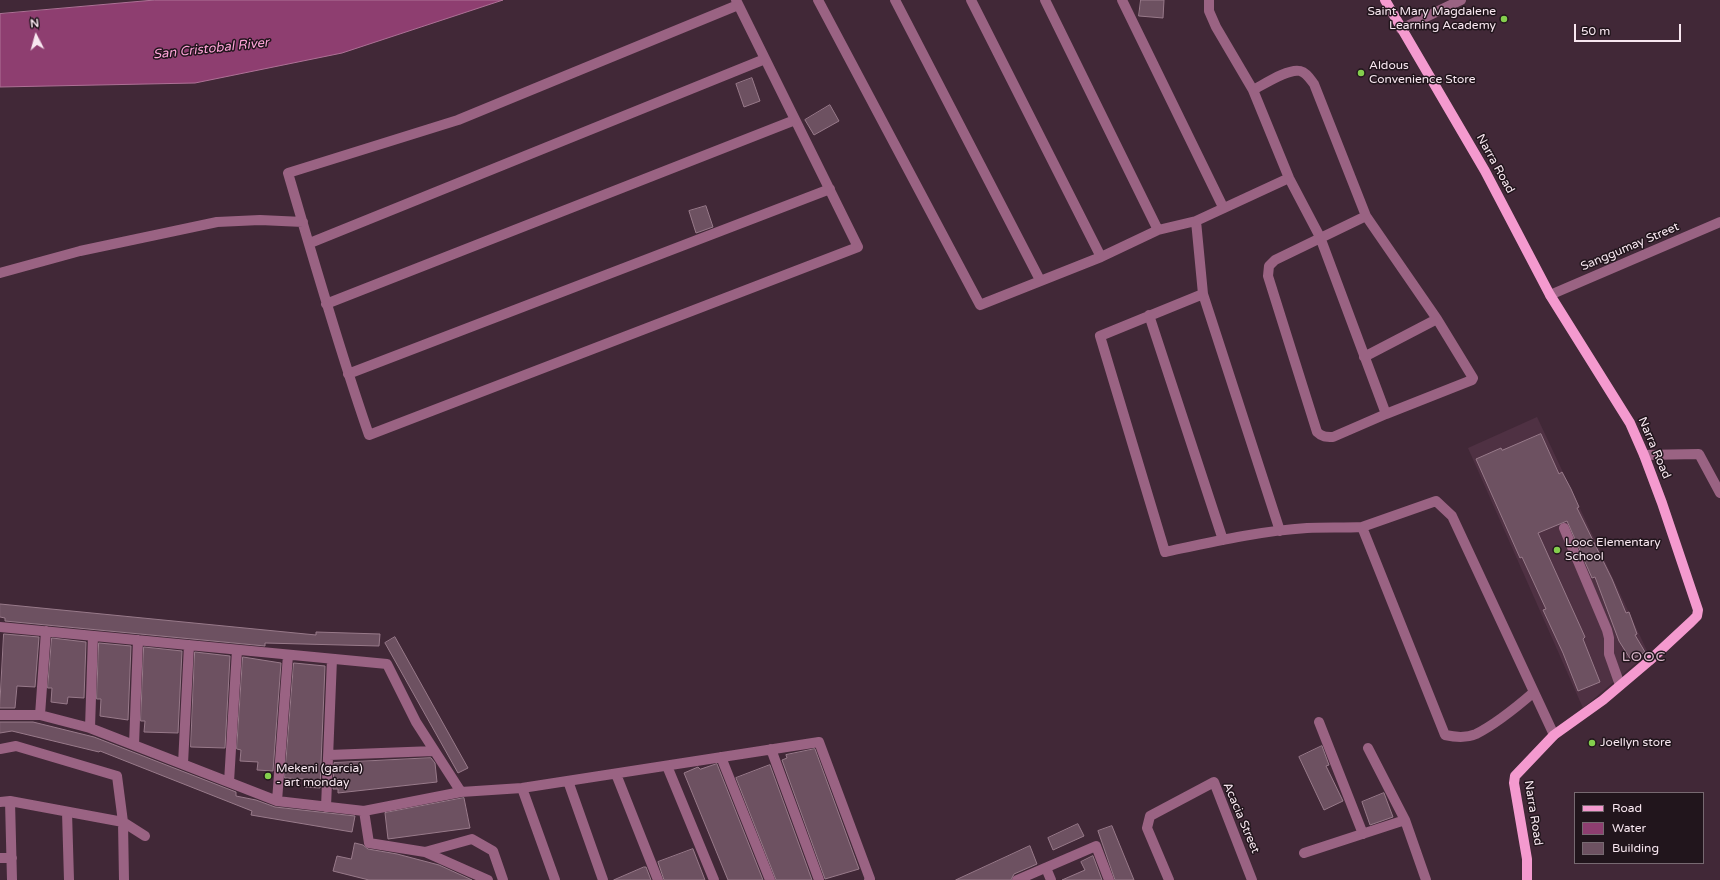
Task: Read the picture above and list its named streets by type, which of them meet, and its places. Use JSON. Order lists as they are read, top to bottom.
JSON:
{
  "streets": {
    "main road": ["Narra Road"],
    "street": ["Sanggumay Street", "Acacia Street"]
  },
  "crossings": [
    ["Narra Road", "Sanggumay Street"]
  ],
  "districts": ["LOOC"],
  "water": ["San Cristobal River"],
  "places": [
    "Saint Mary Magdalene Learning Academy",
    "Aldous Convenience Store",
    "Looc Elementary School",
    "Joellyn store",
    "Mekeni (garcia) - art monday"
  ],
  "legend": ["Road", "Water", "Building"],
  "scale_bar": "50 m",
  "north": "top"
}
